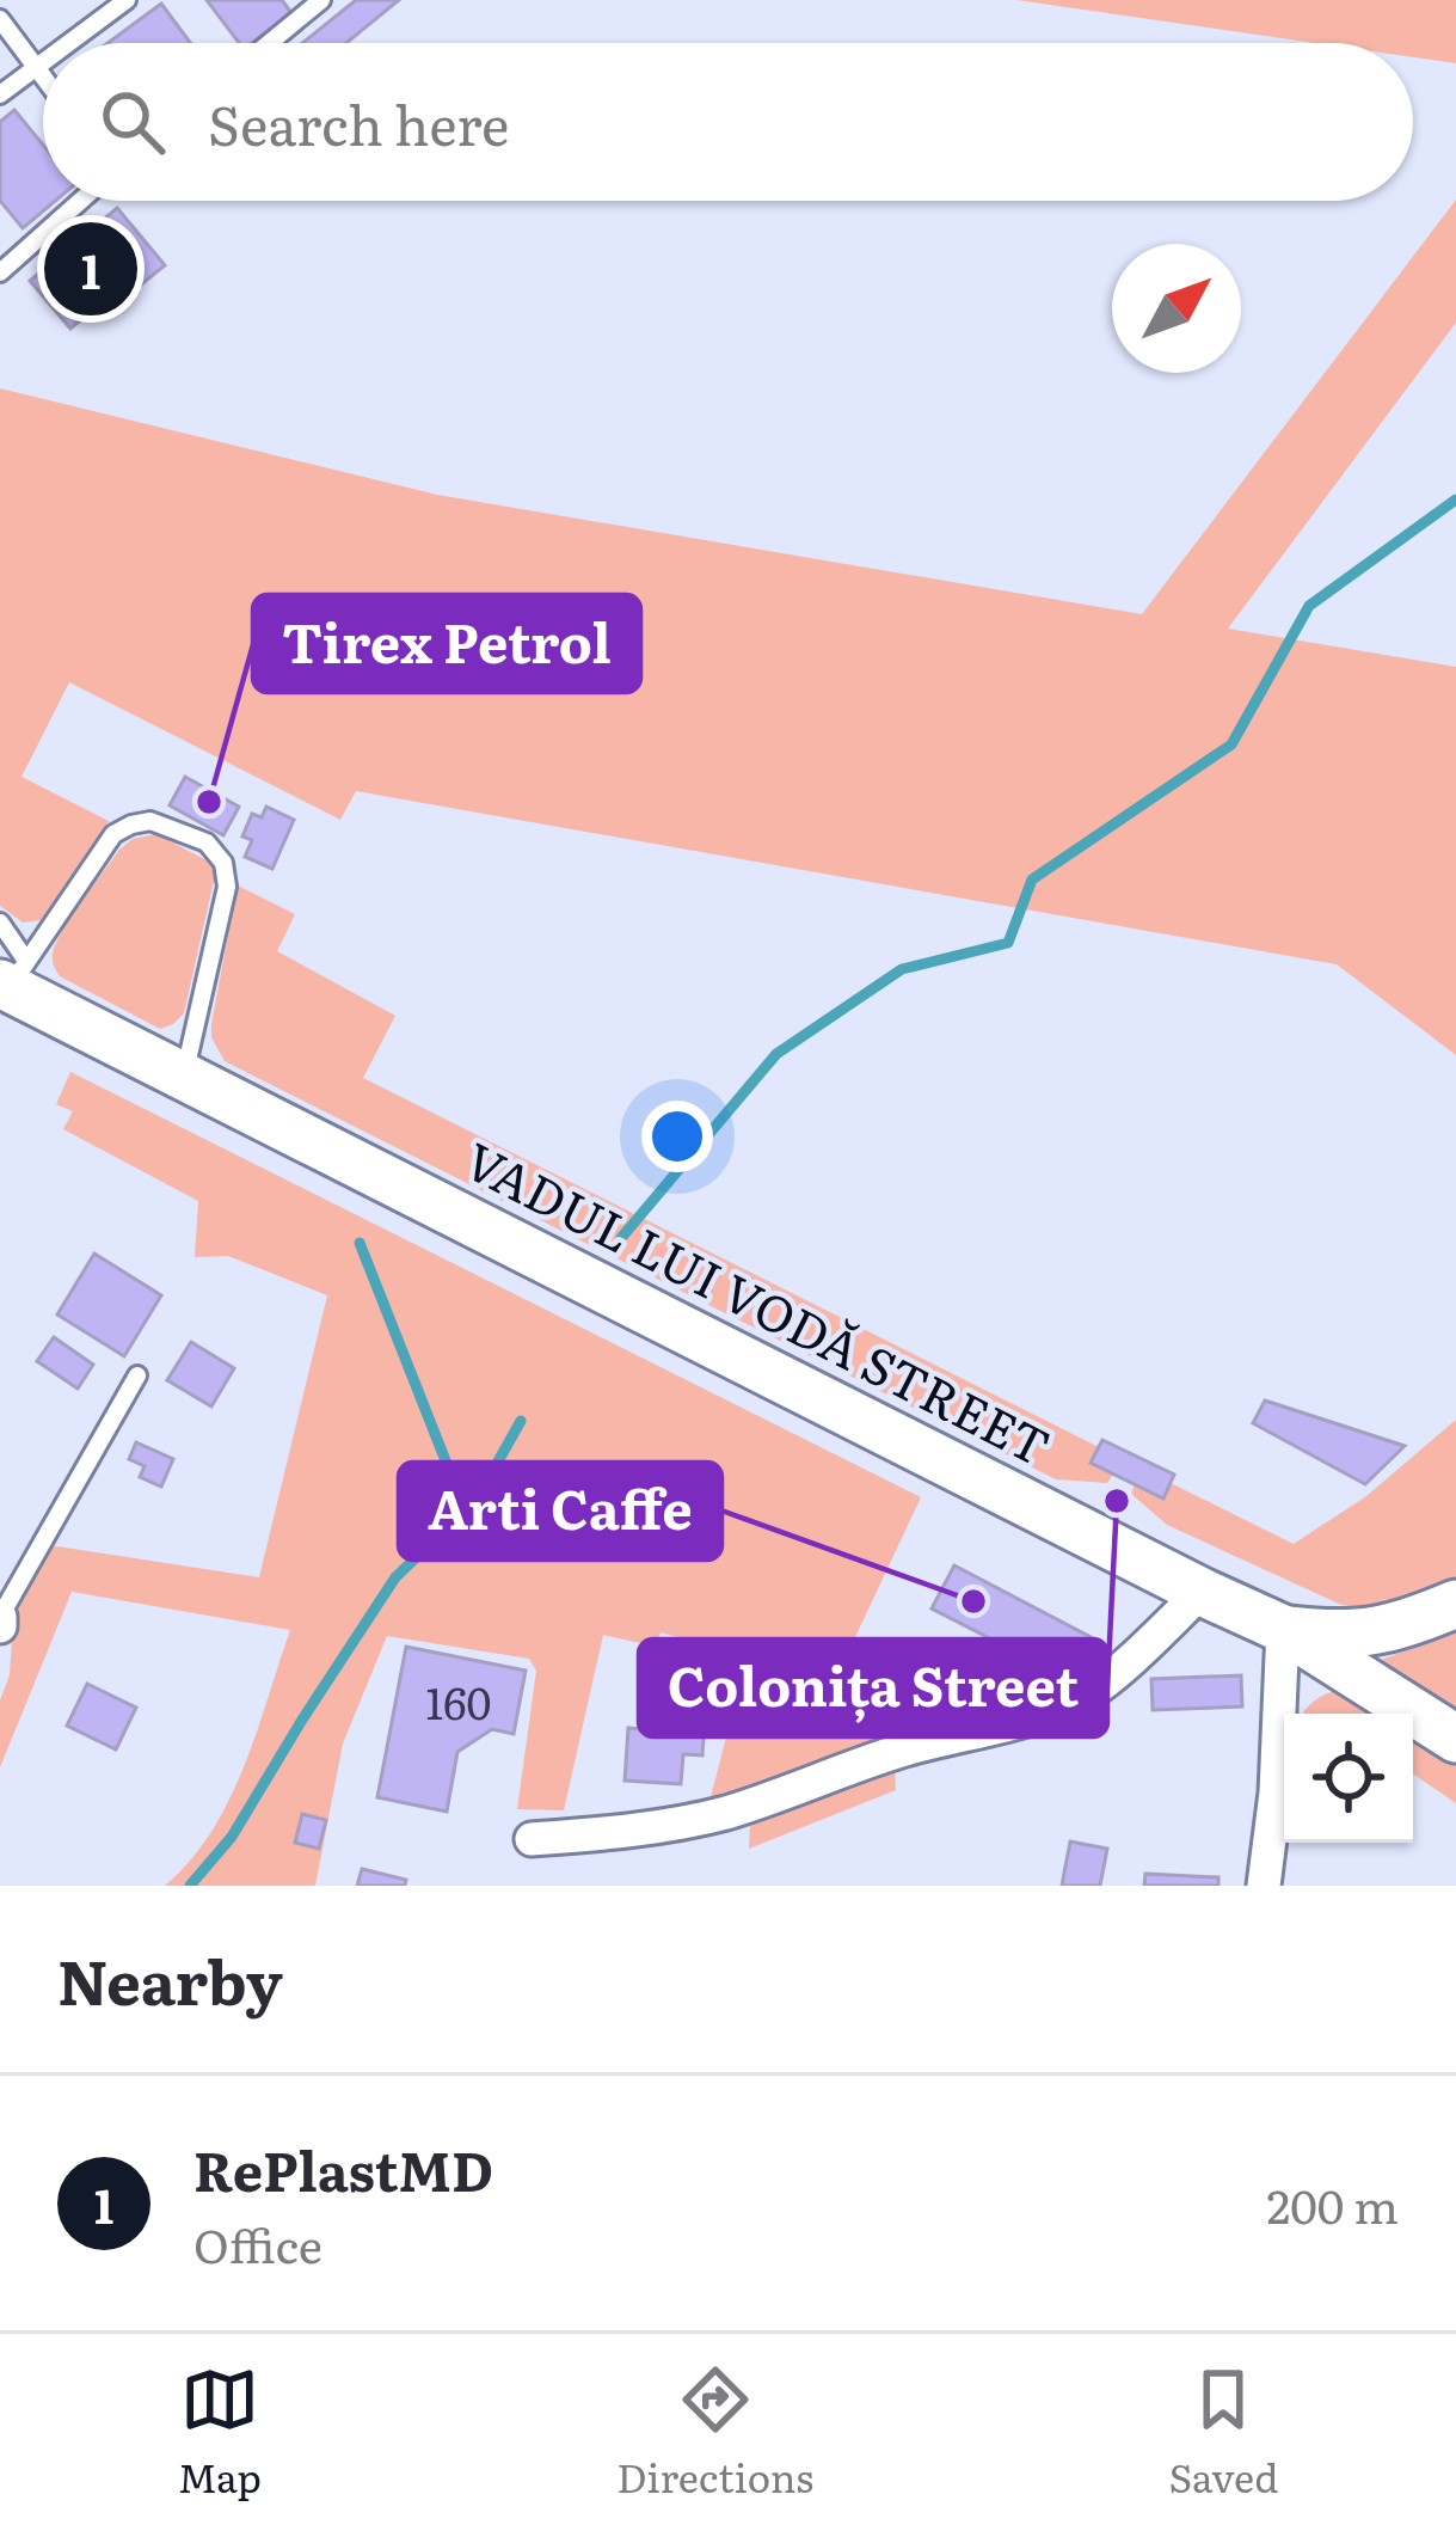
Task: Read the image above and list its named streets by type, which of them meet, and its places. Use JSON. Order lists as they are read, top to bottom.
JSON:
{
  "streets": {
    "main road": ["VADUL LUI VODĂ STREET"]
  },
  "places": ["Tirex Petrol", "Colonița Street", "Arti Caffe"],
  "house_numbers": ["160"],
  "north": "top right",
  "page": {
    "search": "Search here",
    "pins": "1",
    "heading": "Nearby",
    "list": [
      {
        "mark": "1",
        "name": "RePlastMD",
        "note": "Office",
        "value": "200 m"
      }
    ],
    "nav": ["Map", "Directions", "Saved"]
  }
}
